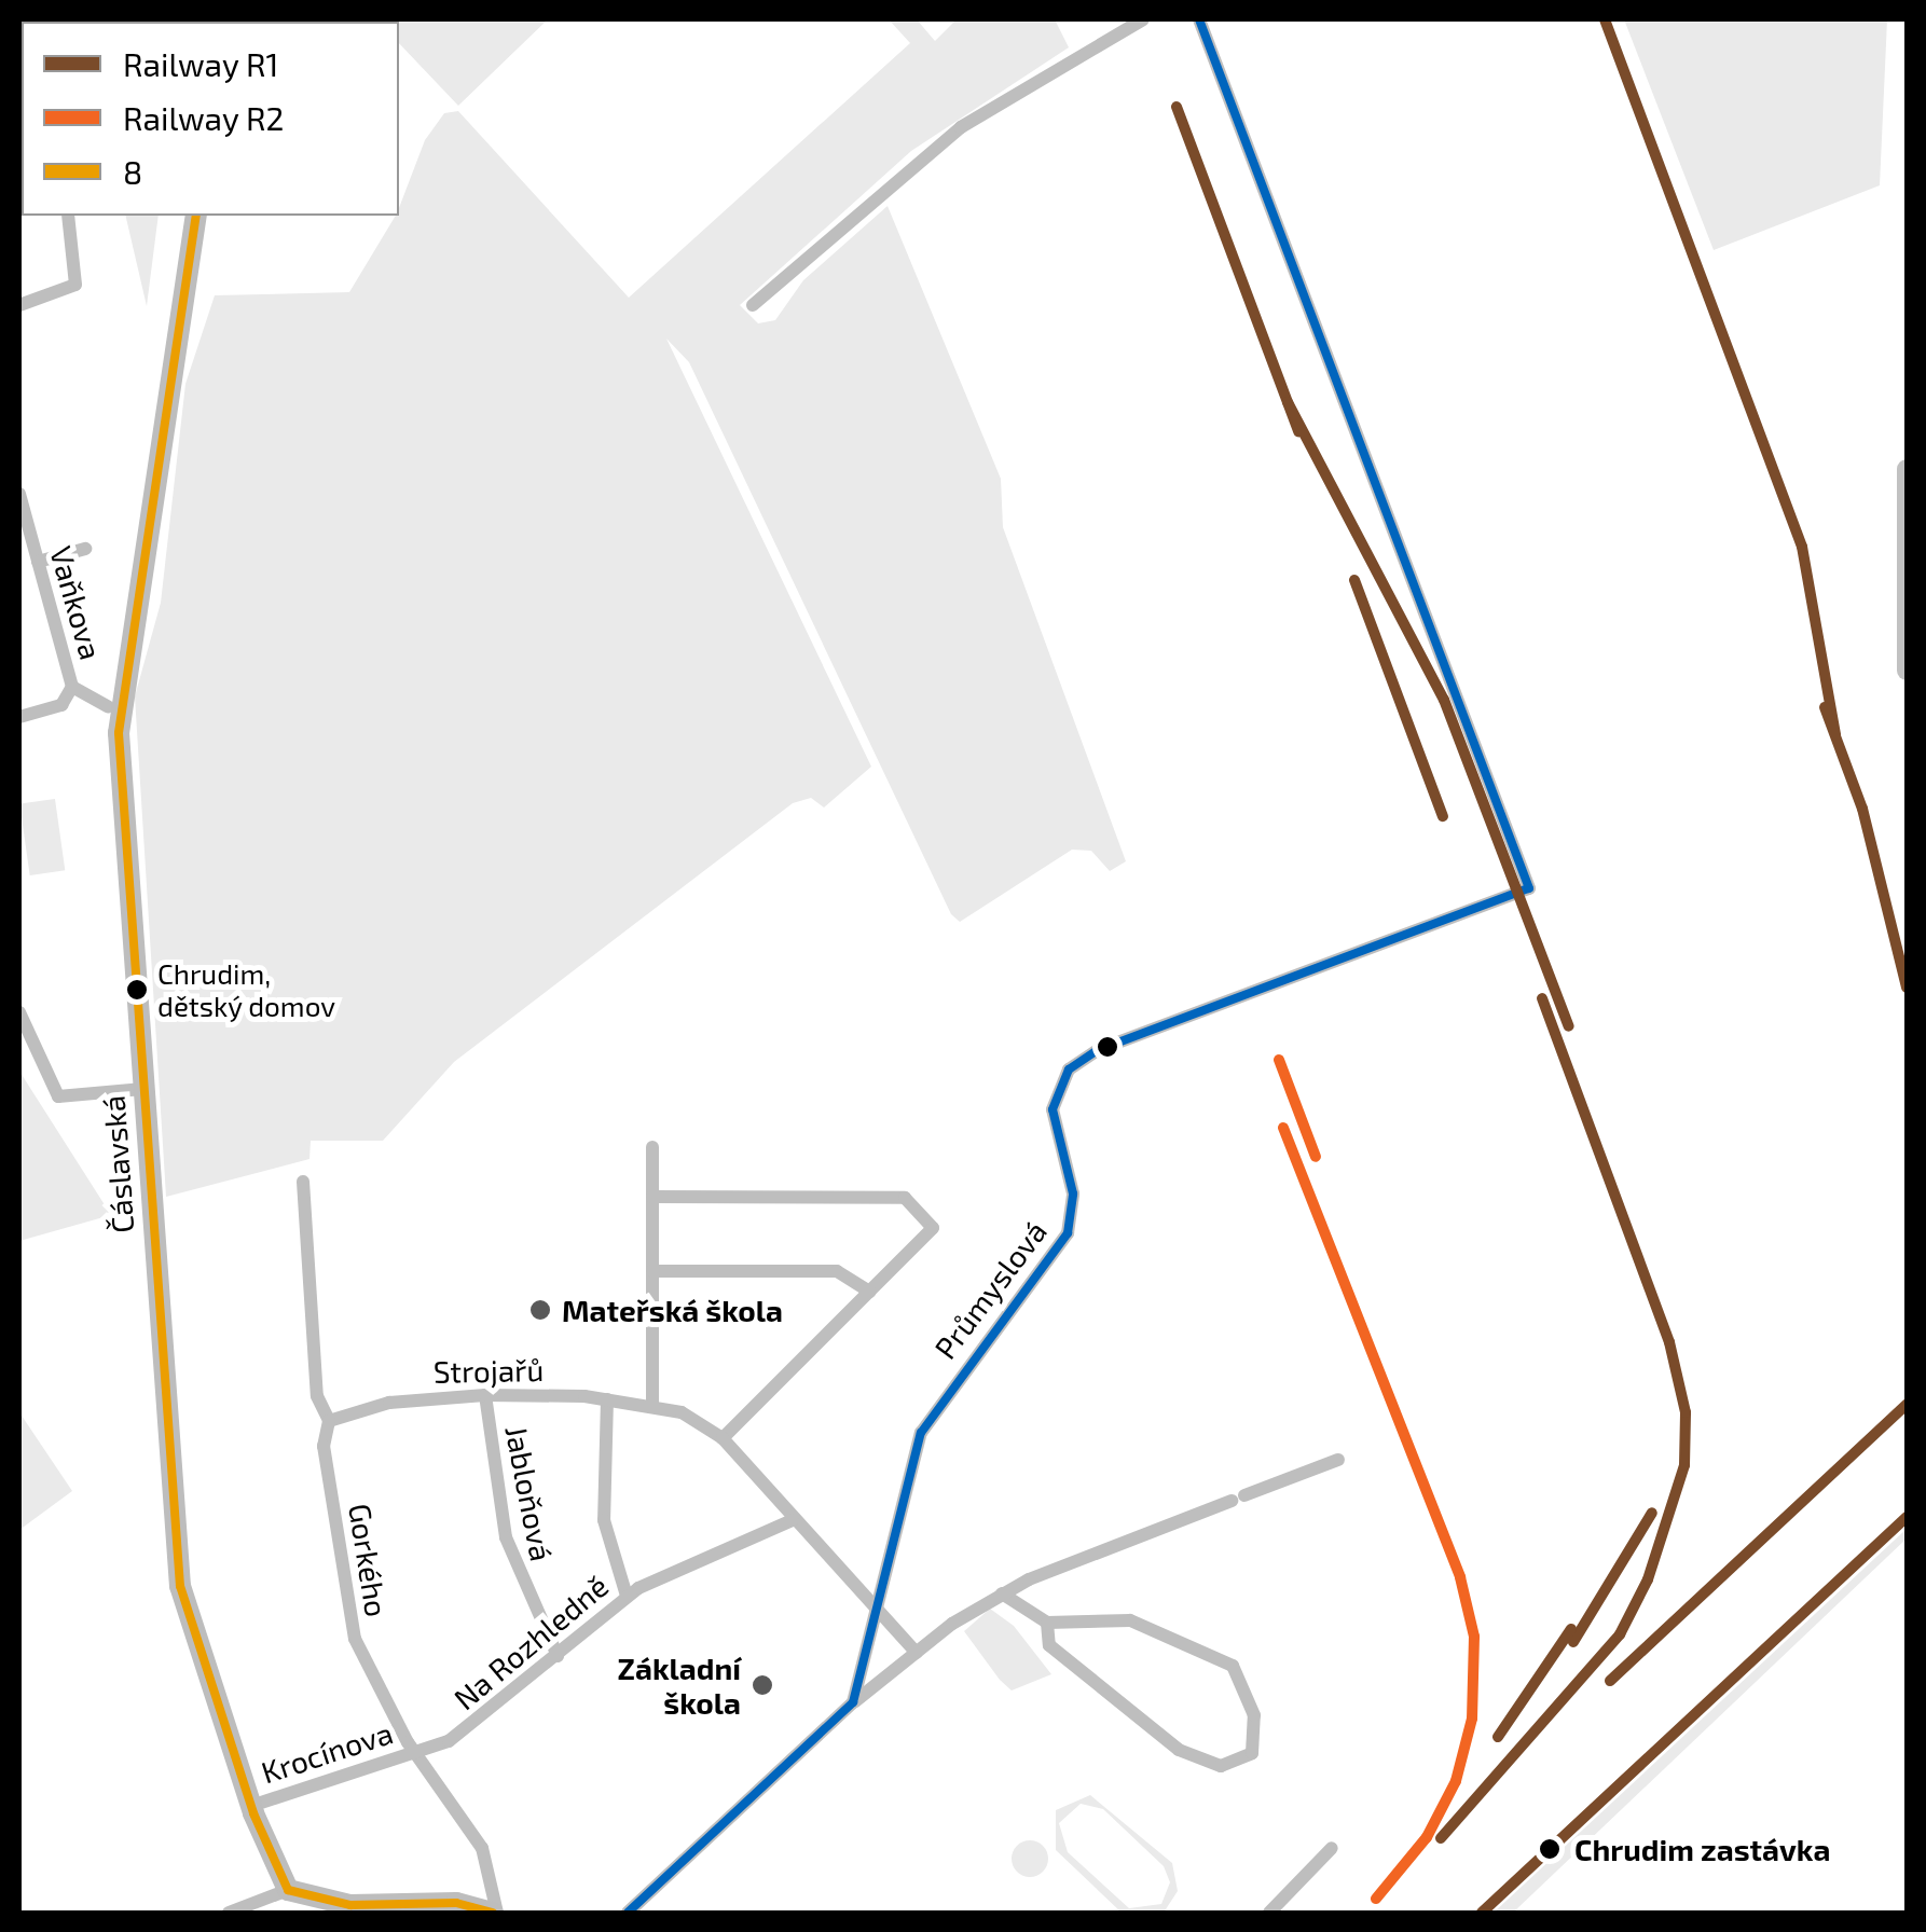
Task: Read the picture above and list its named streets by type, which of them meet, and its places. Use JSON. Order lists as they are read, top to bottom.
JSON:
{
  "streets": {
    "main road": ["Čáslavská"],
    "street": [
      "Vaňkova",
      "Průmyslová",
      "Strojařů",
      "Jabloňová",
      "Gorkého",
      "Na Rozhledně",
      "Krocínova"
    ]
  },
  "crossings": [
    ["Vaňkova", "Čáslavská"],
    ["Čáslavská", "Krocínova"],
    ["Průmyslová", "Strojařů"],
    ["Strojařů", "Jabloňová"],
    ["Strojařů", "Gorkého"],
    ["Strojařů", "Na Rozhledně"],
    ["Jabloňová", "Na Rozhledně"],
    ["Gorkého", "Na Rozhledně"],
    ["Gorkého", "Krocínova"],
    ["Na Rozhledně", "Krocínova"]
  ],
  "places": [
    "Chrudim, dětský domov",
    "Mateřská škola",
    "Základní škola",
    "Chrudim zastávka"
  ],
  "lines": ["rail line R1", "transit line 8", "rail line R2"],
  "legend": ["Railway R1", "Railway R2", "8"]
}
